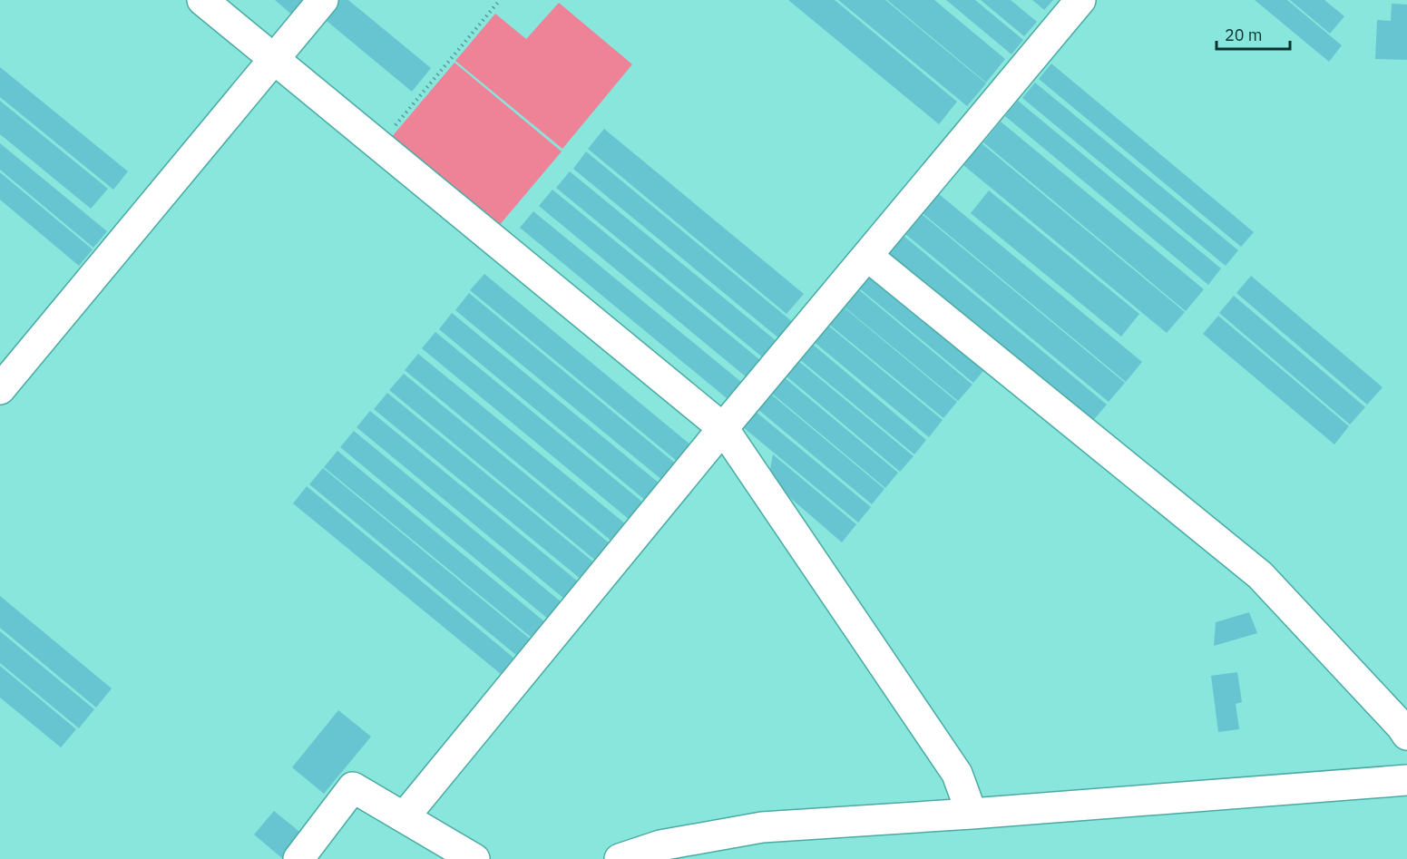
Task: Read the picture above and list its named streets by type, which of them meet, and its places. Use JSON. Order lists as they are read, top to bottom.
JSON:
{
  "scale_bar": "20 m"
}
